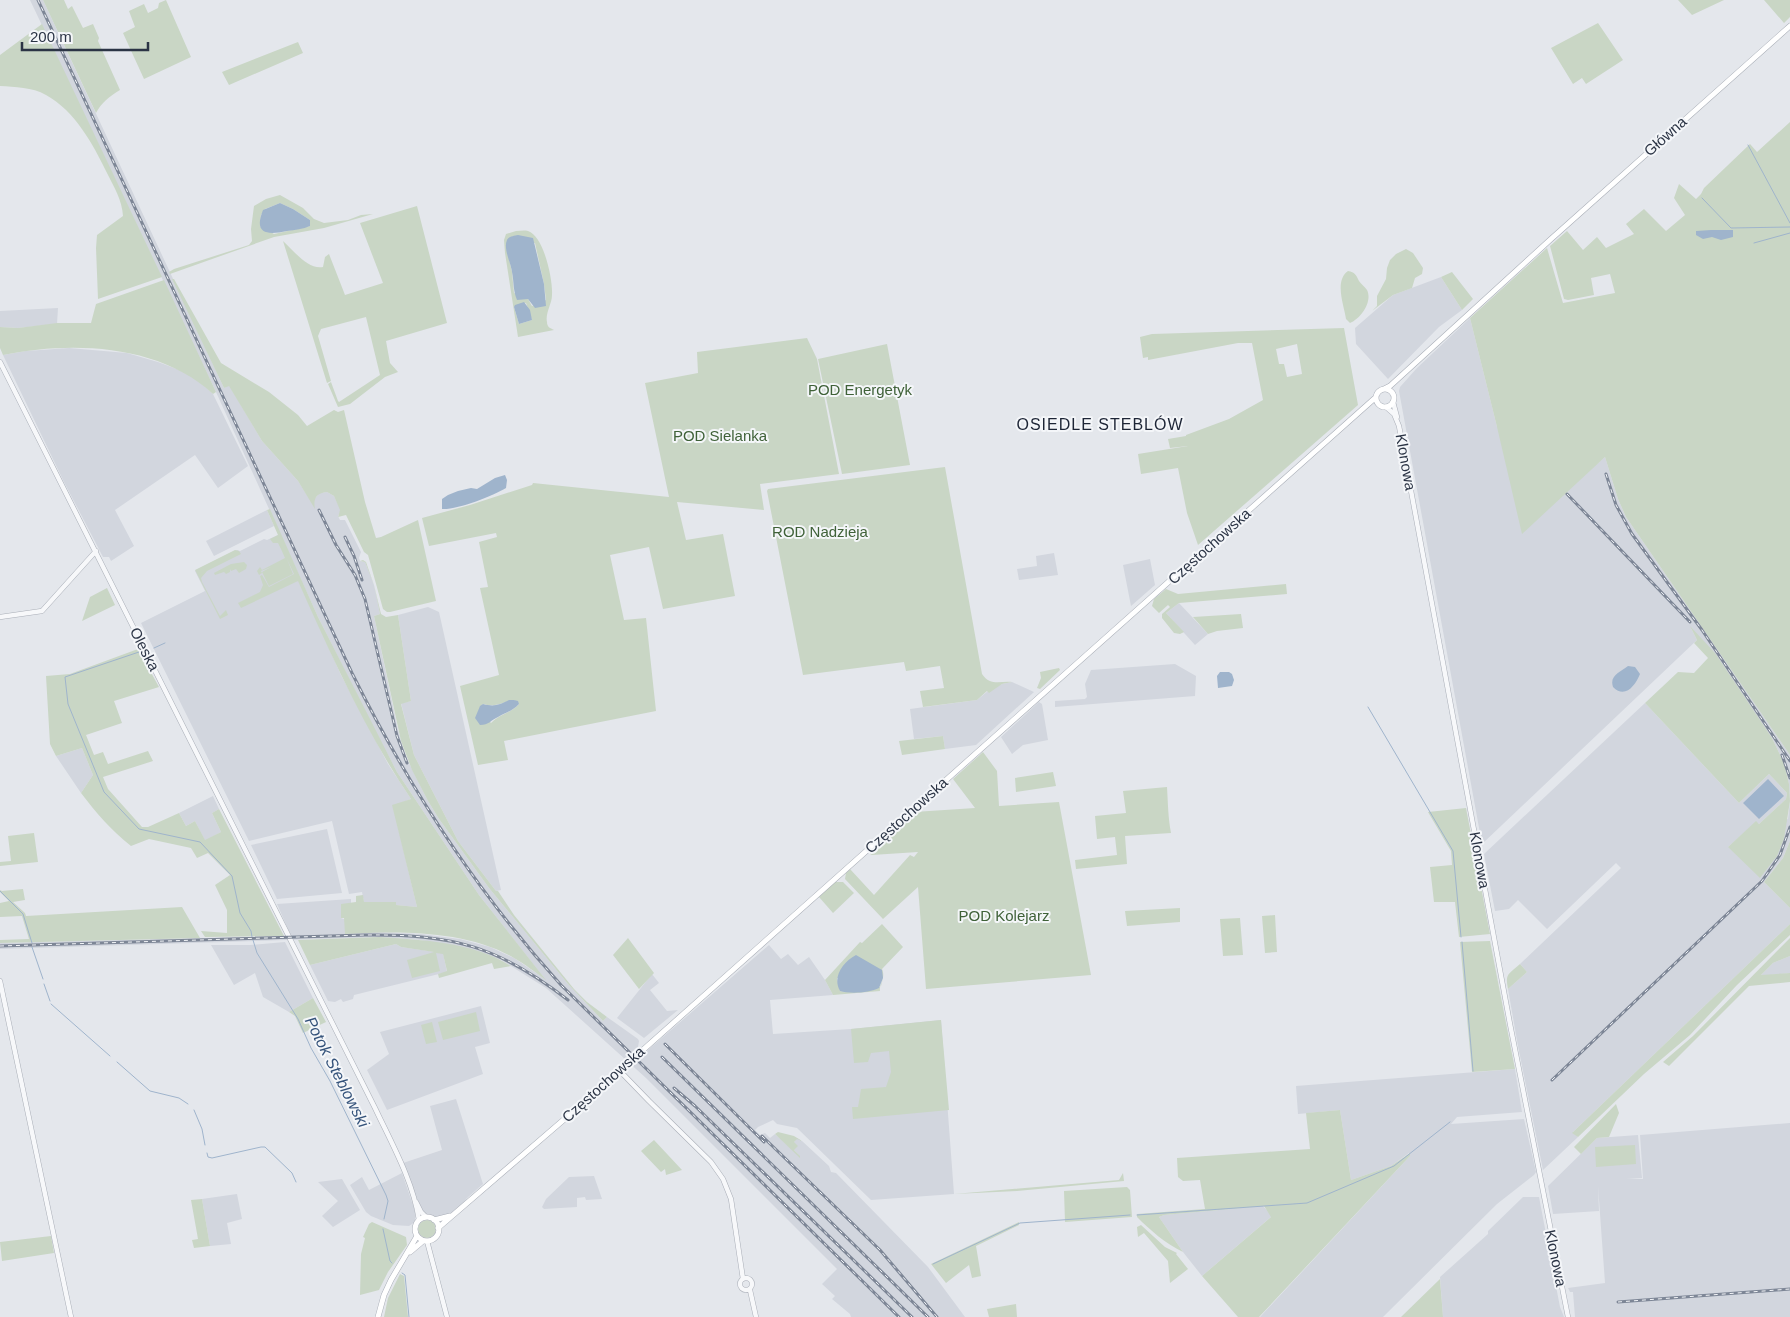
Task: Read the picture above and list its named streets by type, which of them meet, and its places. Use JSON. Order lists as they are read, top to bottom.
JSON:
{
  "streets": {
    "main road": ["Główna", "Częstochowska"],
    "street": ["Klonowa", "Oleska"]
  },
  "crossings": [
    ["Klonowa", "Częstochowska"]
  ],
  "districts": ["OSIEDLE STEBLÓW"],
  "water": ["Potok Steblowski"],
  "parks": [
    "POD Energetyk",
    "POD Sielanka",
    "ROD Nadzieja",
    "POD Kolejarz"
  ],
  "scale_bar": "200 m"
}
